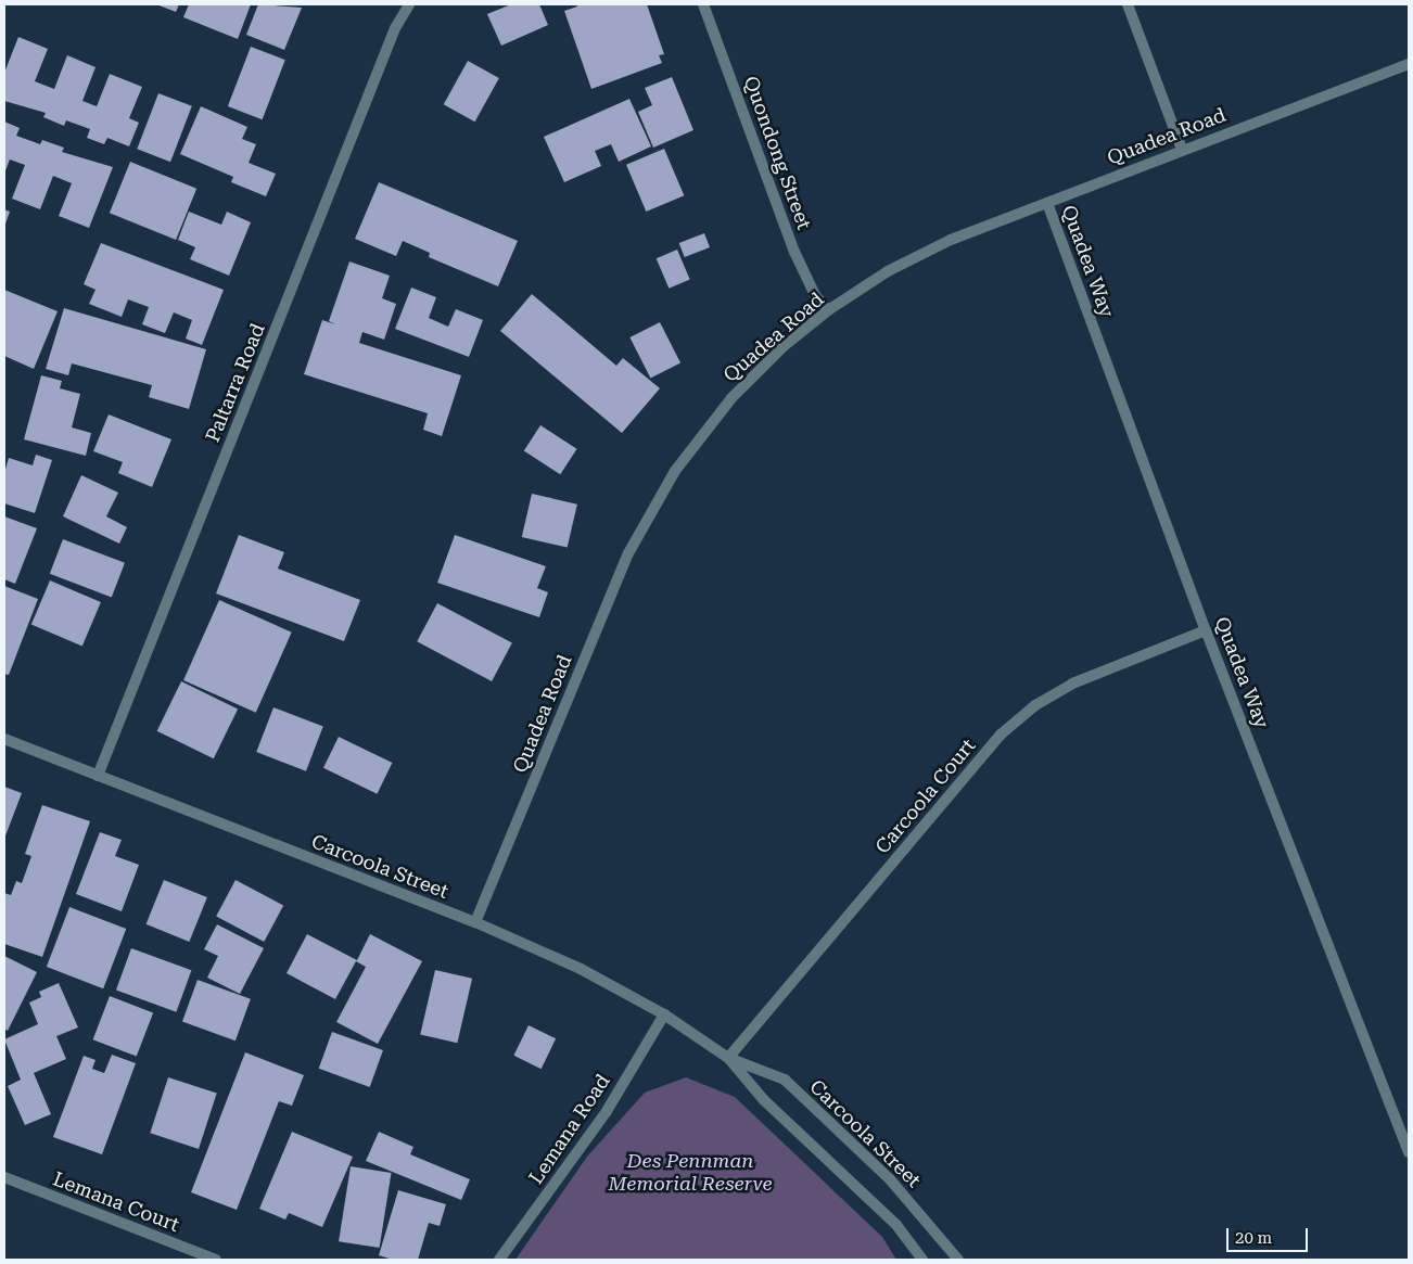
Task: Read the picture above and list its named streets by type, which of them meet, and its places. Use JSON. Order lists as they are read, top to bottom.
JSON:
{
  "streets": {
    "street": [
      "Quadea Road",
      "Quondong Street",
      "Quadea Way",
      "Paltarra Road",
      "Carcoola Court",
      "Carcoola Street",
      "Lemana Road",
      "Lemana Court"
    ]
  },
  "crossings": [
    ["Quadea Road", "Quondong Street"],
    ["Quadea Road", "Quadea Way"],
    ["Quadea Road", "Carcoola Street"],
    ["Quadea Way", "Carcoola Court"],
    ["Paltarra Road", "Carcoola Street"],
    ["Carcoola Court", "Carcoola Street"],
    ["Carcoola Street", "Lemana Road"]
  ],
  "parks": ["Des Pennman Memorial Reserve"],
  "scale_bar": "20 m"
}
